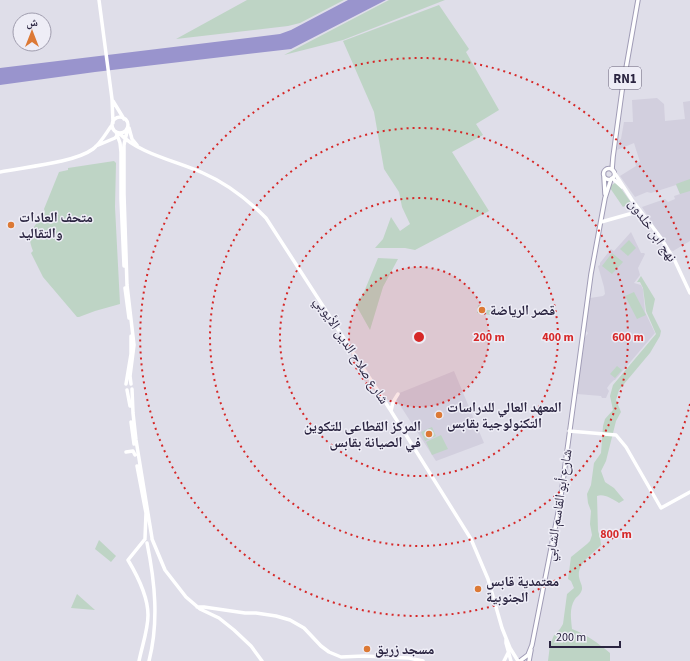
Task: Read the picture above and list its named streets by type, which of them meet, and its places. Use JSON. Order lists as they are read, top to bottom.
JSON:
{
  "streets": {
    "main road": [
      "RN1",
      "نهج ابن خلدون",
      "شارع صلاح الدين الأيوبي",
      "شارع أبو القاسم الشابي"
    ]
  },
  "crossings": [
    ["RN1", "شارع أبو القاسم الشابي"],
    ["شارع صلاح الدين الأيوبي", "شارع أبو القاسم الشابي"]
  ],
  "places": [
    "متحف العادات والتقاليد",
    "قصر الرياضة",
    "المعهد العالي للدراسات التكنولوجية بقابس",
    "المركز القطاعى للتكوين في الصيانة بقابس",
    "معتمدية قابس الجنوبية",
    "مسجد زريق"
  ],
  "scale_bar": "200 m",
  "north": "top",
  "rings": [
    "200 m",
    "400 m",
    "600 m",
    "800 m"
  ]
}
